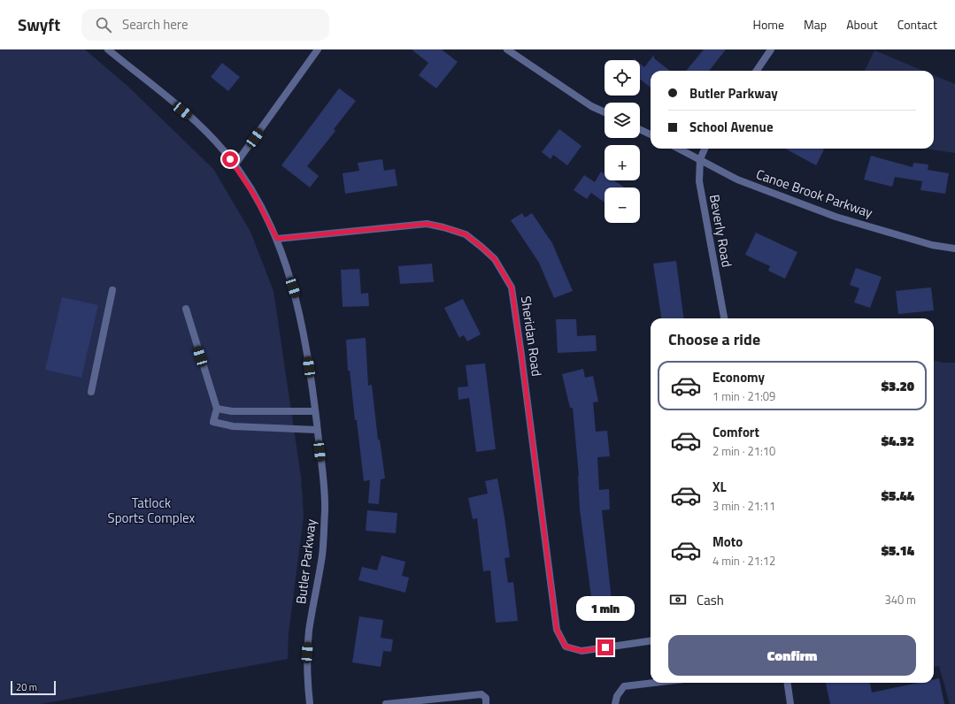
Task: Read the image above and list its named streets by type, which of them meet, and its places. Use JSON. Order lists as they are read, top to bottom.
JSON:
{
  "streets": {
    "street": [
      "Canoe Brook Parkway",
      "Beverly Road",
      "Sheridan Road",
      "Butler Parkway"
    ]
  },
  "crossings": [
    ["Canoe Brook Parkway", "Beverly Road"],
    ["Sheridan Road", "Butler Parkway"]
  ],
  "parks": ["Tatlock Sports Complex"],
  "scale_bar": "20 m",
  "page": {
    "header": "Swyft",
    "search": "Search here",
    "nav": [
      "Home",
      "Map",
      "About",
      "Contact"
    ],
    "map_buttons": ["+", "−"],
    "banner": ["Butler Parkway", "School Avenue"],
    "heading": "Choose a ride",
    "list": [
      {
        "name": "Economy",
        "note": "1 min · 21:09",
        "value": "$3.20"
      },
      {
        "name": "Comfort",
        "note": "2 min · 21:10",
        "value": "$4.32"
      },
      {
        "name": "XL",
        "note": "3 min · 21:11",
        "value": "$5.44"
      },
      {
        "name": "Moto",
        "note": "4 min · 21:12",
        "value": "$5.14"
      }
    ],
    "pay": ["Cash", "340 m"],
    "bubble": "1 min",
    "buttons": "Confirm",
    "scale": "20 m"
  }
}
